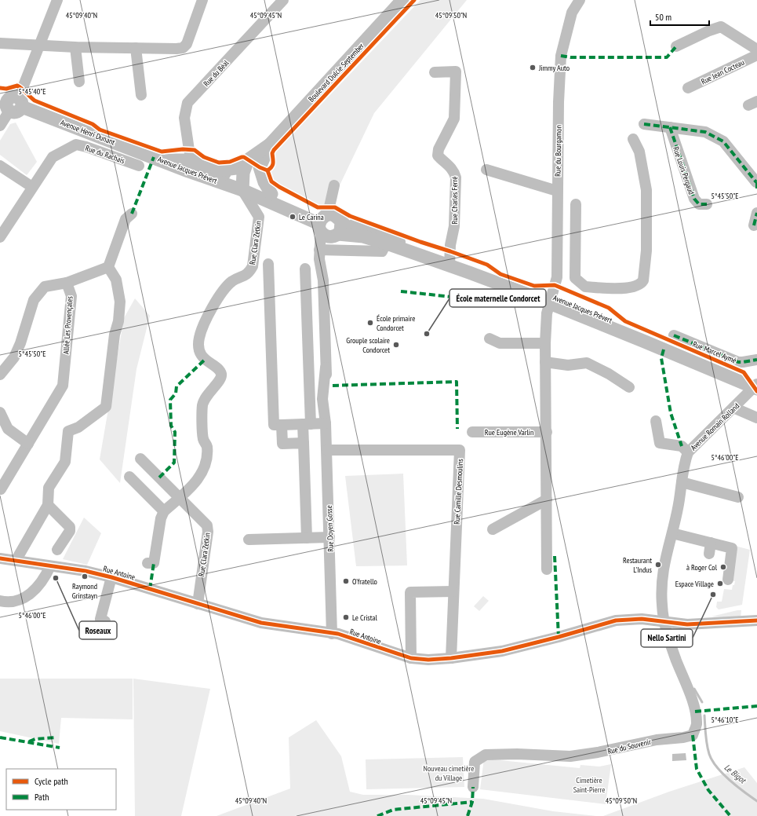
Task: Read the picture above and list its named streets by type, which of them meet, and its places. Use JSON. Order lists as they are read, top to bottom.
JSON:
{
  "streets": {
    "main road": ["Boulevard Dulcie September", "Avenue Henri Dunant", "Avenue Jacques Prévert"],
    "street": [
      "Rue Jean Cocteau",
      "Rue du Béal",
      "Rue du Bourgamon",
      "Rue du Rachais",
      "Rue Louis Pergaud",
      "Rue Charles Ferré",
      "Rue Clara Zetkin",
      "Allée Les Provençales",
      "Rue Marcel Aymé",
      "Avenue Romain Rolland",
      "Rue Eugène Varlin",
      "Rue Camille Desmoulins",
      "Rue Doyen Gosse",
      "Rue Antoine",
      "Rue du Souvenir"
    ]
  },
  "crossings": [
    ["Boulevard Dulcie September", "Avenue Jacques Prévert"],
    ["Boulevard Dulcie September", "Rue Clara Zetkin"],
    ["Rue du Béal", "Avenue Jacques Prévert"],
    ["Avenue Henri Dunant", "Avenue Jacques Prévert"],
    ["Rue du Bourgamon", "Avenue Jacques Prévert"],
    ["Avenue Jacques Prévert", "Rue Charles Ferré"],
    ["Avenue Jacques Prévert", "Rue Clara Zetkin"],
    ["Avenue Jacques Prévert", "Avenue Romain Rolland"],
    ["Avenue Jacques Prévert", "Rue Doyen Gosse"],
    ["Rue Clara Zetkin", "Rue Antoine"],
    ["Avenue Romain Rolland", "Rue du Souvenir"],
    ["Rue Camille Desmoulins", "Rue Doyen Gosse"],
    ["Rue Camille Desmoulins", "Rue Antoine"],
    ["Rue Doyen Gosse", "Rue Antoine"],
    ["Rue Antoine", "Rue du Souvenir"]
  ],
  "water": ["Le Bigot"],
  "parks": ["Nouveau cimetière du Village", "Cimetière Saint-Pierre"],
  "places": [
    "Jimmy Auto",
    "Le Carina",
    "École primaire Condorcet",
    "École maternelle Condorcet",
    "Grouple scolaire Condorcet",
    "Restaurant L'Indus",
    "à Roger Col",
    "Raymond Grinstayn",
    "Roseaux",
    "O’fratello",
    "Espace Village",
    "Nello Sartini",
    "Le Cristal"
  ],
  "legend": ["Cycle path", "Path"],
  "scale_bar": "50 m",
  "coordinates": [
    "45°09'40\"N",
    "45°09'45\"N",
    "45°09'50\"N",
    "5°45'40\"E",
    "5°45'50\"E",
    "5°46'00\"E",
    "5°46'10\"E"
  ]
}
